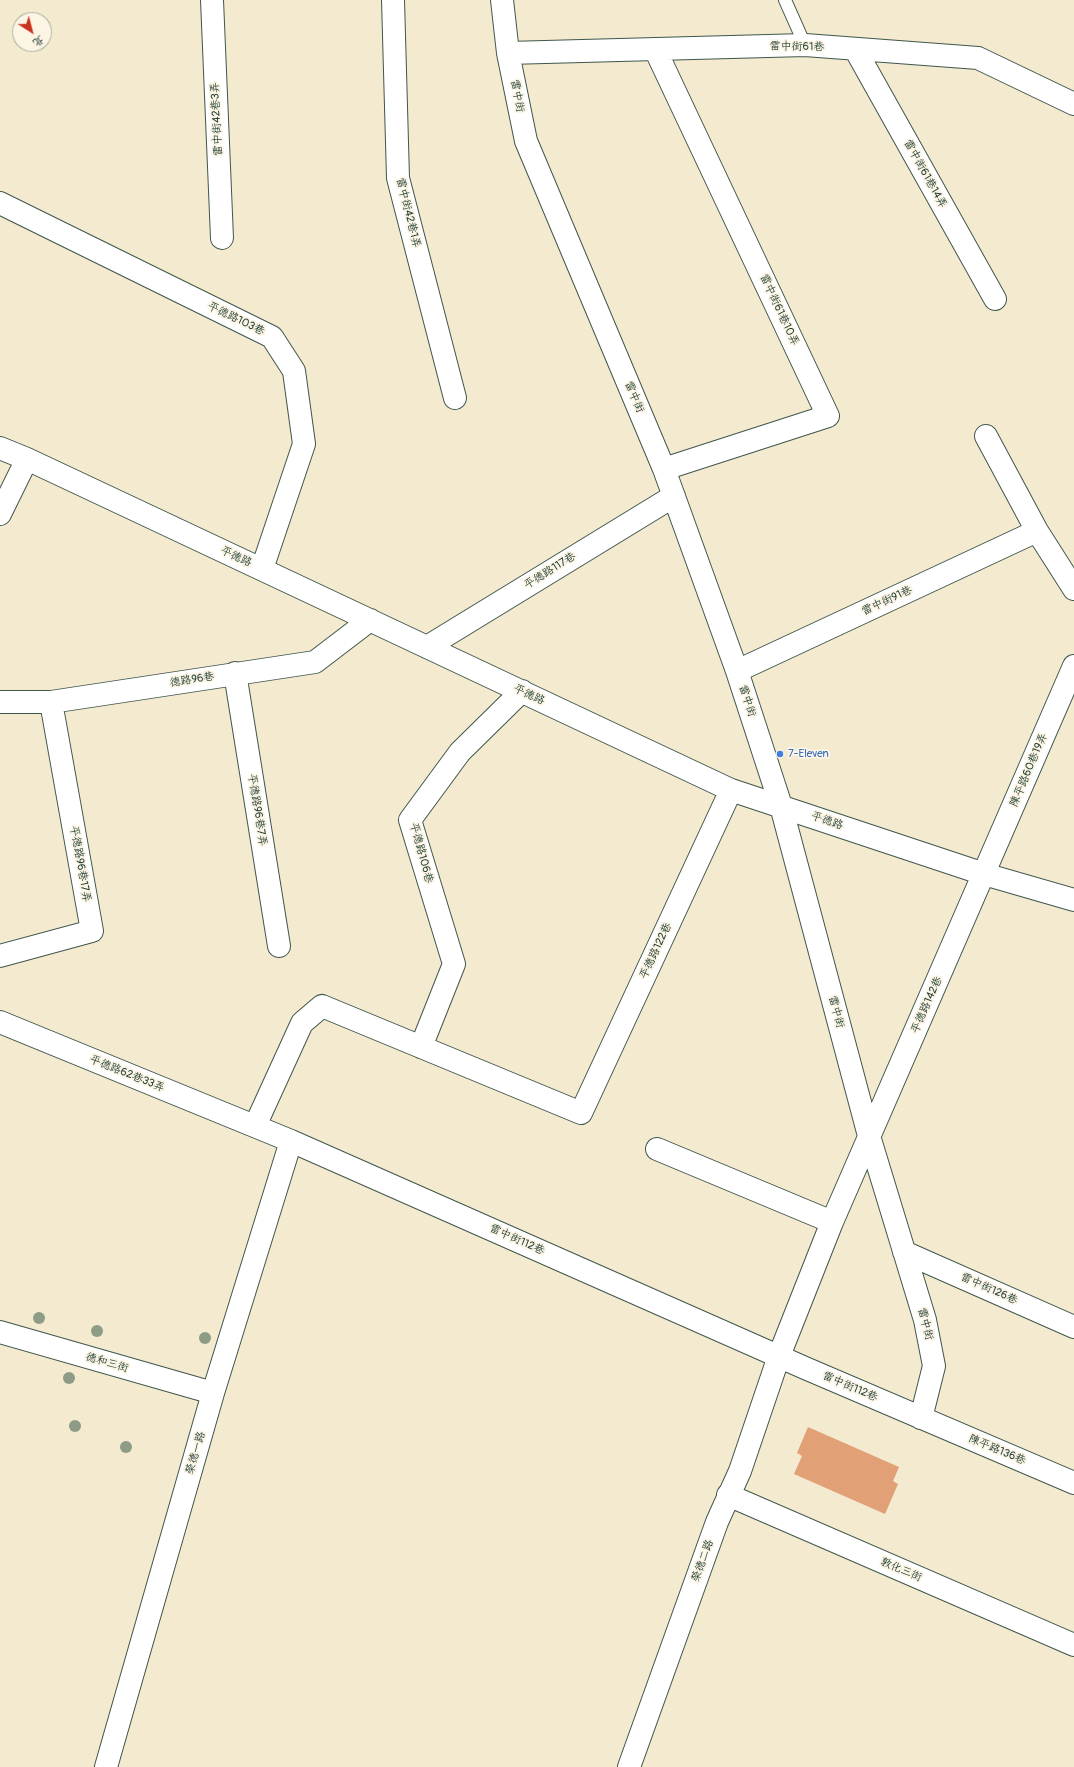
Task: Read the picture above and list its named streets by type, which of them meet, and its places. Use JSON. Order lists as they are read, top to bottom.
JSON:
{
  "streets": {
    "street": [
      "雷中街61巷",
      "雷中街",
      "雷中街42巷3弄",
      "雷中街61巷14弄",
      "雷中街42巷1弄",
      "雷中街61巷10弄",
      "平德路103巷",
      "平德路",
      "平德路117巷",
      "雷中街91巷",
      "德路96巷",
      "陳平路60巷19弄",
      "平德路96巷7弄",
      "平德路106巷",
      "平德路96巷17弄",
      "平德路122巷",
      "平德路142巷",
      "平德路62巷33弄",
      "雷中街112巷",
      "雷中街126巷",
      "德和三街",
      "陳平路136巷",
      "榮德一路",
      "榮德二路",
      "敦化三街"
    ]
  },
  "crossings": [
    ["雷中街61巷", "雷中街"],
    ["雷中街61巷", "雷中街61巷14弄"],
    ["雷中街61巷", "雷中街61巷10弄"],
    ["雷中街", "雷中街61巷10弄"],
    ["雷中街", "平德路"],
    ["雷中街", "平德路117巷"],
    ["雷中街", "雷中街91巷"],
    ["雷中街", "平德路142巷"],
    ["雷中街", "雷中街112巷"],
    ["雷中街", "雷中街126巷"],
    ["雷中街", "陳平路136巷"],
    ["平德路103巷", "平德路"],
    ["平德路", "平德路117巷"],
    ["平德路", "德路96巷"],
    ["平德路", "陳平路60巷19弄"],
    ["平德路", "平德路106巷"],
    ["平德路", "平德路122巷"],
    ["平德路", "平德路142巷"],
    ["德路96巷", "平德路96巷7弄"],
    ["德路96巷", "平德路96巷17弄"],
    ["陳平路60巷19弄", "平德路142巷"],
    ["平德路106巷", "平德路122巷"],
    ["平德路62巷33弄", "雷中街112巷"],
    ["雷中街112巷", "陳平路136巷"],
    ["雷中街112巷", "榮德一路"],
    ["雷中街112巷", "榮德二路"],
    ["德和三街", "榮德一路"],
    ["榮德二路", "敦化三街"]
  ],
  "places": ["7-Eleven"],
  "north": "bottom right"
}
